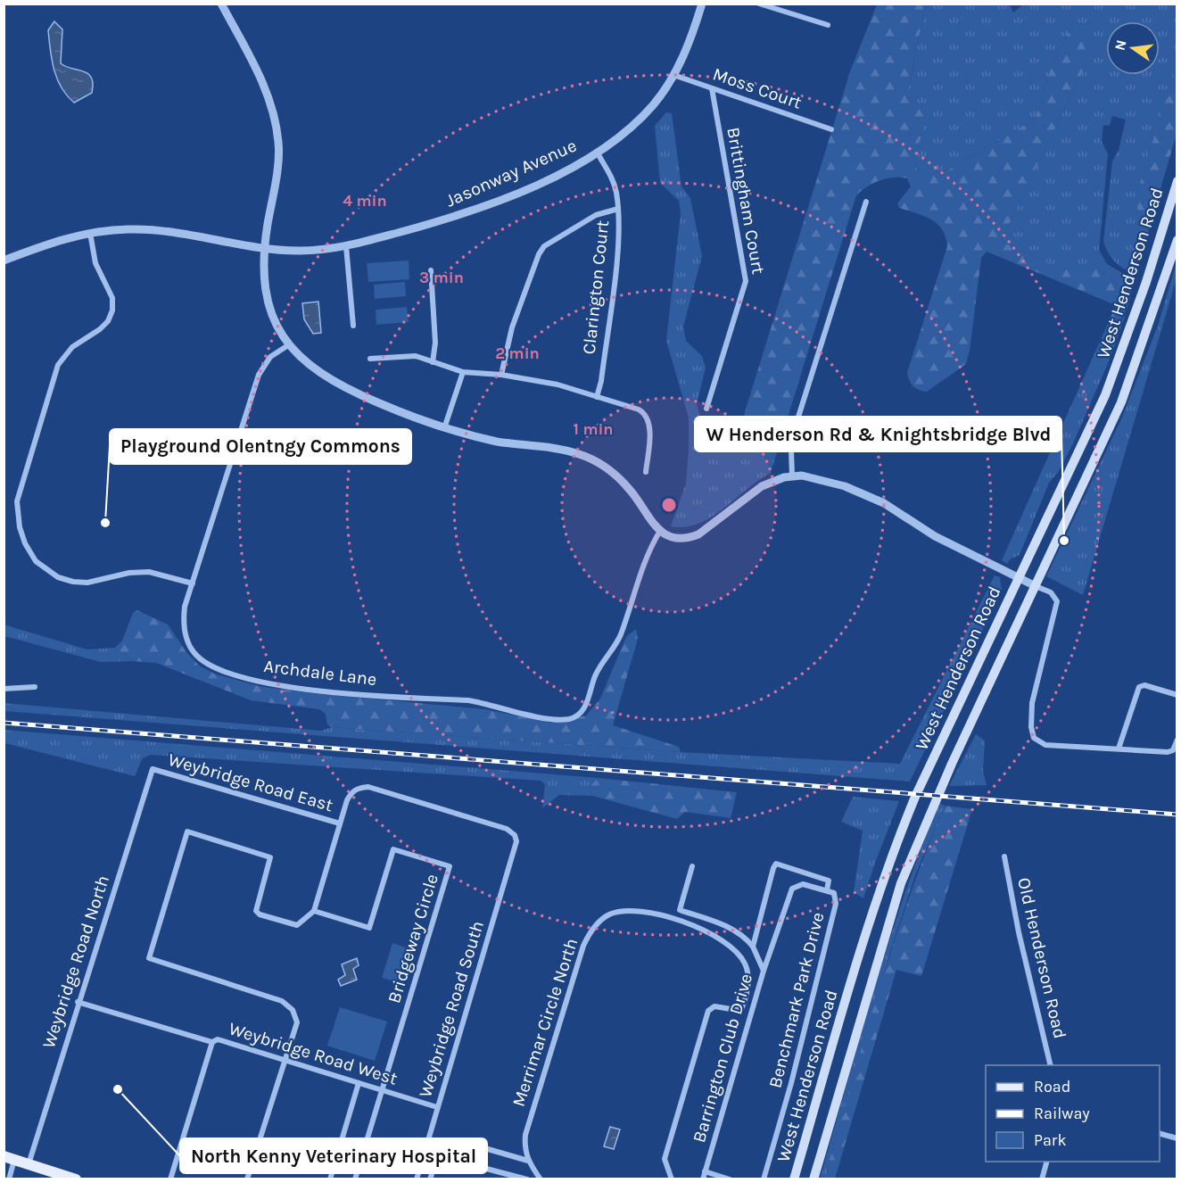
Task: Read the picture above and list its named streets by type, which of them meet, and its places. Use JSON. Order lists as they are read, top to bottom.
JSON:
{
  "streets": {
    "main road": ["West Henderson Road"],
    "street": [
      "Moss Court",
      "Jasonway Avenue",
      "Brittingham Court",
      "Clarington Court",
      "Archdale Lane",
      "Weybridge Road East",
      "Bridgeway Circle",
      "Old Henderson Road",
      "Weybridge Road North",
      "Benchmark Park Drive",
      "Weybridge Road South",
      "Merrimar Circle North",
      "Weybridge Road West",
      "Barrington Club Drive"
    ]
  },
  "crossings": [
    ["Moss Court", "Jasonway Avenue"],
    ["Moss Court", "Brittingham Court"],
    ["Jasonway Avenue", "Clarington Court"],
    ["Weybridge Road East", "Bridgeway Circle"],
    ["Weybridge Road East", "Weybridge Road North"],
    ["Weybridge Road East", "Weybridge Road South"],
    ["Bridgeway Circle", "Weybridge Road West"],
    ["Weybridge Road North", "Weybridge Road West"],
    ["Benchmark Park Drive", "Barrington Club Drive"],
    ["Weybridge Road South", "Weybridge Road West"]
  ],
  "places": ["Playground Olentngy Commons", "W Henderson Rd & Knightsbridge Blvd", "North Kenny Veterinary Hospital"],
  "legend": ["Road", "Railway", "Park"],
  "north": "left",
  "rings": [
    "4 min",
    "3 min",
    "2 min",
    "1 min"
  ]
}
